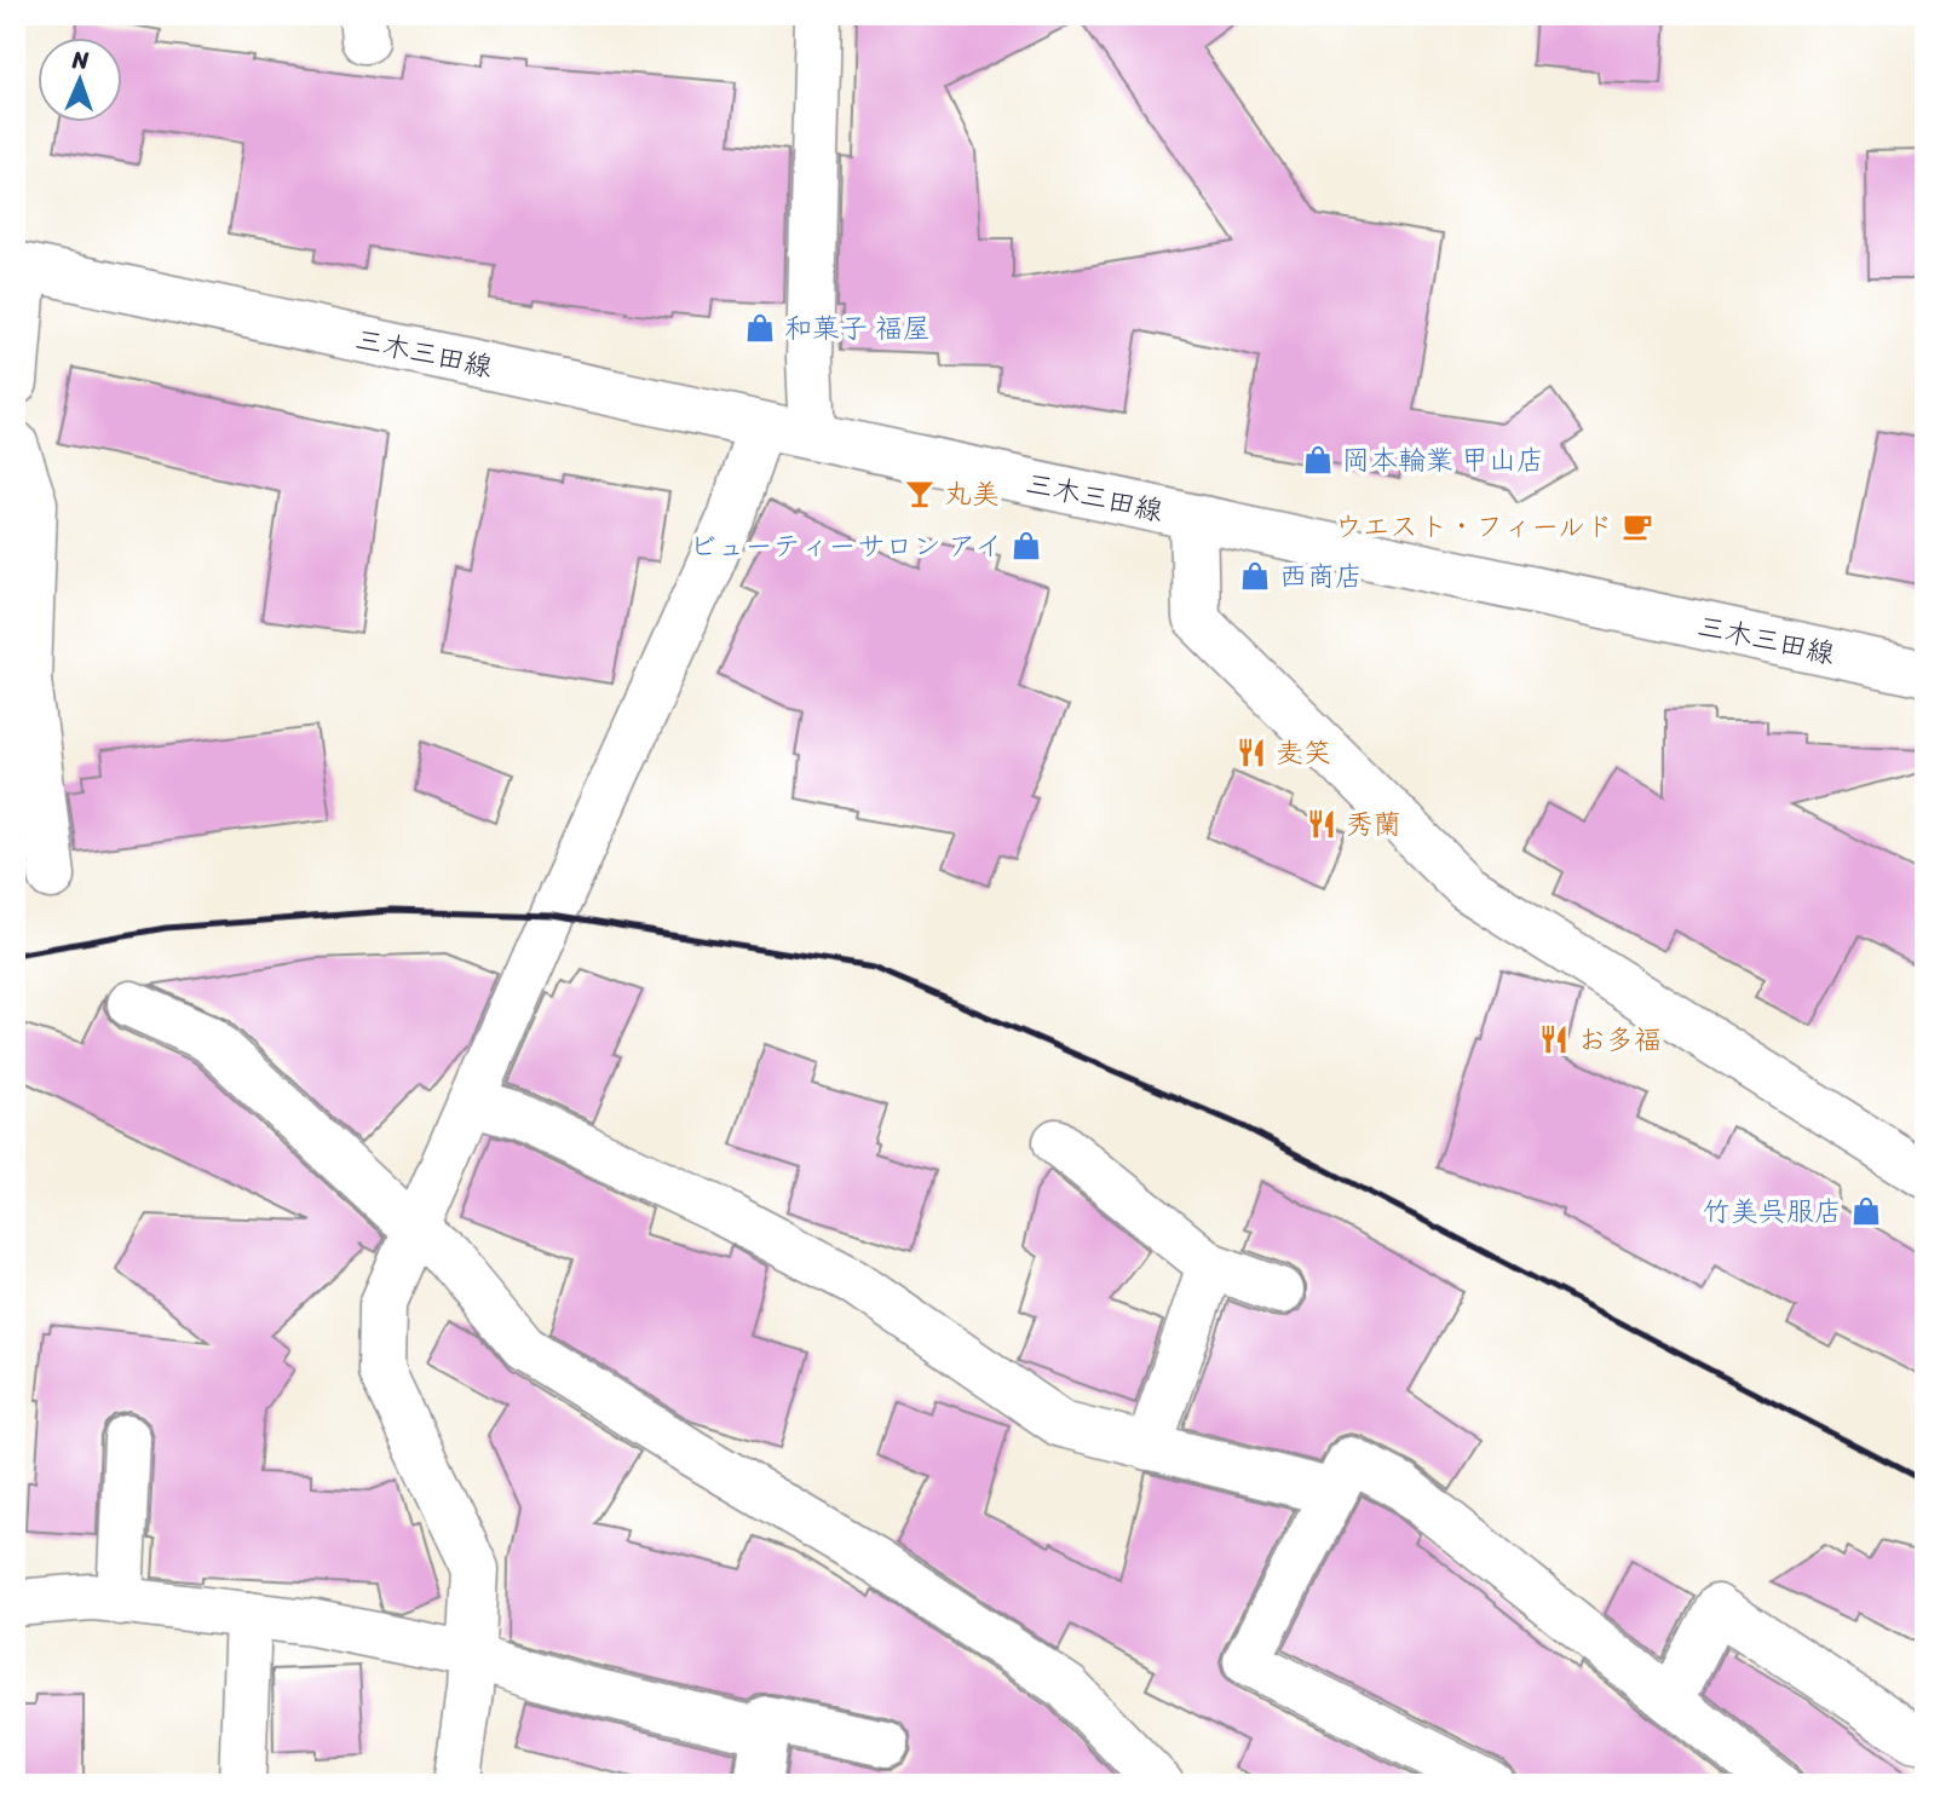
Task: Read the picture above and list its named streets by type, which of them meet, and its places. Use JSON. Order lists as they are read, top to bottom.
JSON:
{
  "streets": {
    "street": ["三木三田線"]
  },
  "places": {
    "shop": [
      "和菓子 福屋",
      "岡本輪業 甲山店",
      "ビューティーサロン アイ",
      "西商店",
      "竹美呉服店"
    ],
    "bar": ["丸美"],
    "cafe": ["ウエスト・フィールド"],
    "restaurant": ["麦笑", "秀蘭", "お多福"]
  },
  "north": "top"
}
